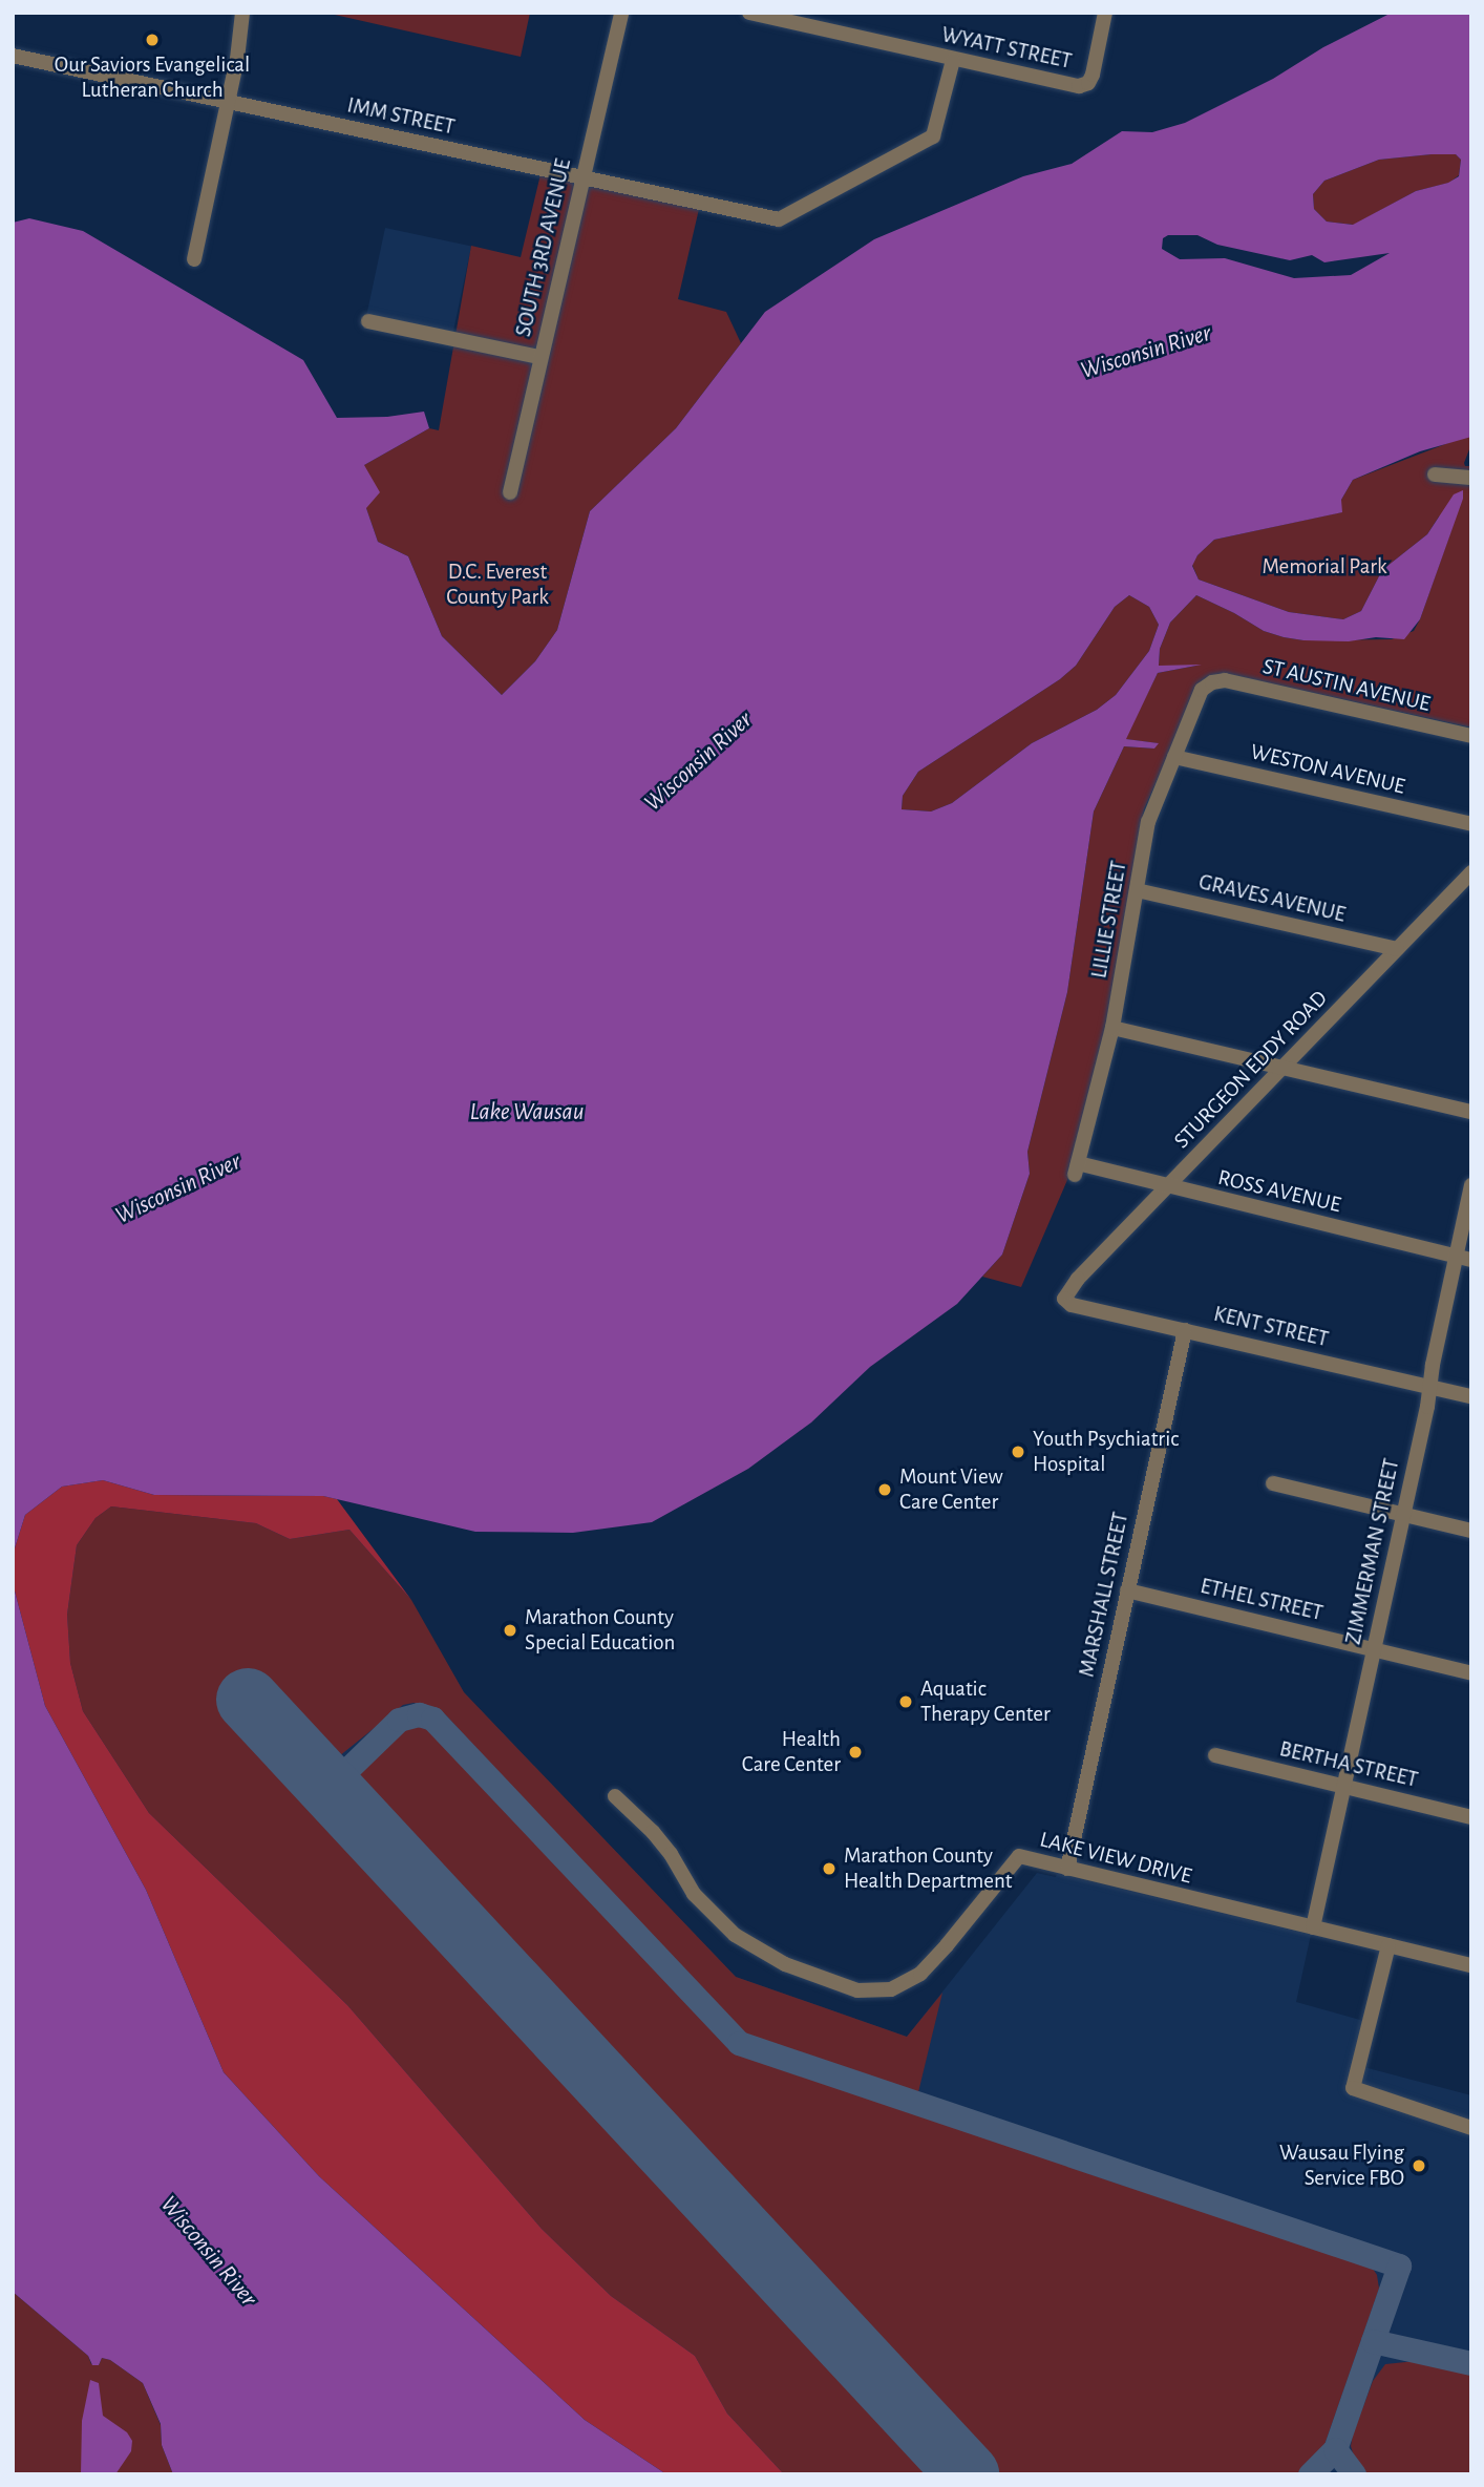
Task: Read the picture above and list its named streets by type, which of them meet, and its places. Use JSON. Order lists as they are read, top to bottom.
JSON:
{
  "streets": {
    "street": [
      "WYATT STREET",
      "IMM STREET",
      "SOUTH 3RD AVENUE",
      "ST AUSTIN AVENUE",
      "WESTON AVENUE",
      "GRAVES AVENUE",
      "LILLIE STREET",
      "STURGEON EDDY ROAD",
      "ROSS AVENUE",
      "KENT STREET",
      "ZIMMERMAN STREET",
      "MARSHALL STREET",
      "ETHEL STREET",
      "BERTHA STREET",
      "LAKE VIEW DRIVE"
    ]
  },
  "crossings": [
    ["WYATT STREET", "IMM STREET"],
    ["IMM STREET", "SOUTH 3RD AVENUE"],
    ["ST AUSTIN AVENUE", "LILLIE STREET"],
    ["WESTON AVENUE", "LILLIE STREET"],
    ["GRAVES AVENUE", "LILLIE STREET"],
    ["GRAVES AVENUE", "STURGEON EDDY ROAD"],
    ["LILLIE STREET", "ROSS AVENUE"],
    ["STURGEON EDDY ROAD", "ROSS AVENUE"],
    ["STURGEON EDDY ROAD", "KENT STREET"],
    ["ROSS AVENUE", "ZIMMERMAN STREET"],
    ["KENT STREET", "ZIMMERMAN STREET"],
    ["KENT STREET", "MARSHALL STREET"],
    ["ZIMMERMAN STREET", "ETHEL STREET"],
    ["ZIMMERMAN STREET", "BERTHA STREET"],
    ["ZIMMERMAN STREET", "LAKE VIEW DRIVE"],
    ["MARSHALL STREET", "ETHEL STREET"],
    ["MARSHALL STREET", "LAKE VIEW DRIVE"]
  ],
  "water": ["Wisconsin River", "Lake Wausau"],
  "parks": ["Memorial Park", "D.C. Everest County Park"],
  "places": [
    "Our Saviors Evangelical Lutheran Church",
    "Youth Psychiatric Hospital",
    "Mount View Care Center",
    "Marathon County Special Education",
    "Aquatic Therapy Center",
    "Health Care Center",
    "Marathon County Health Department",
    "Wausau Flying Service FBO"
  ]
}
